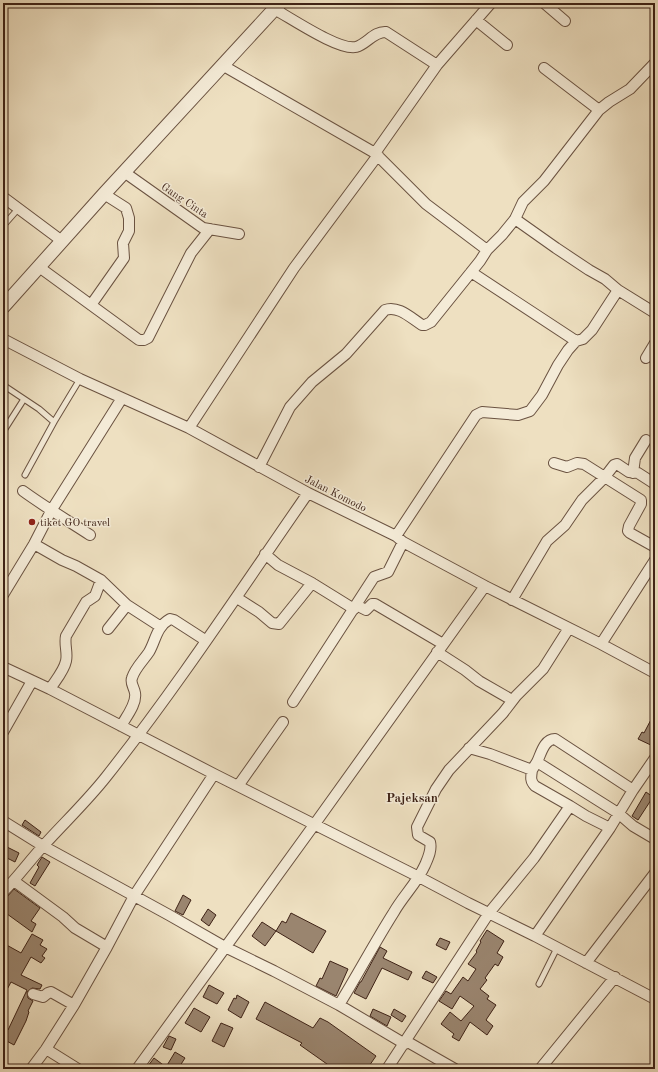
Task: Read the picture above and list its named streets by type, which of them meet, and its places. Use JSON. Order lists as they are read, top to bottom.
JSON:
{
  "streets": {
    "street": ["Gang Cinta", "Jalan Komodo"]
  },
  "districts": ["Pajeksan"],
  "places": ["tiket GO travel"]
}
